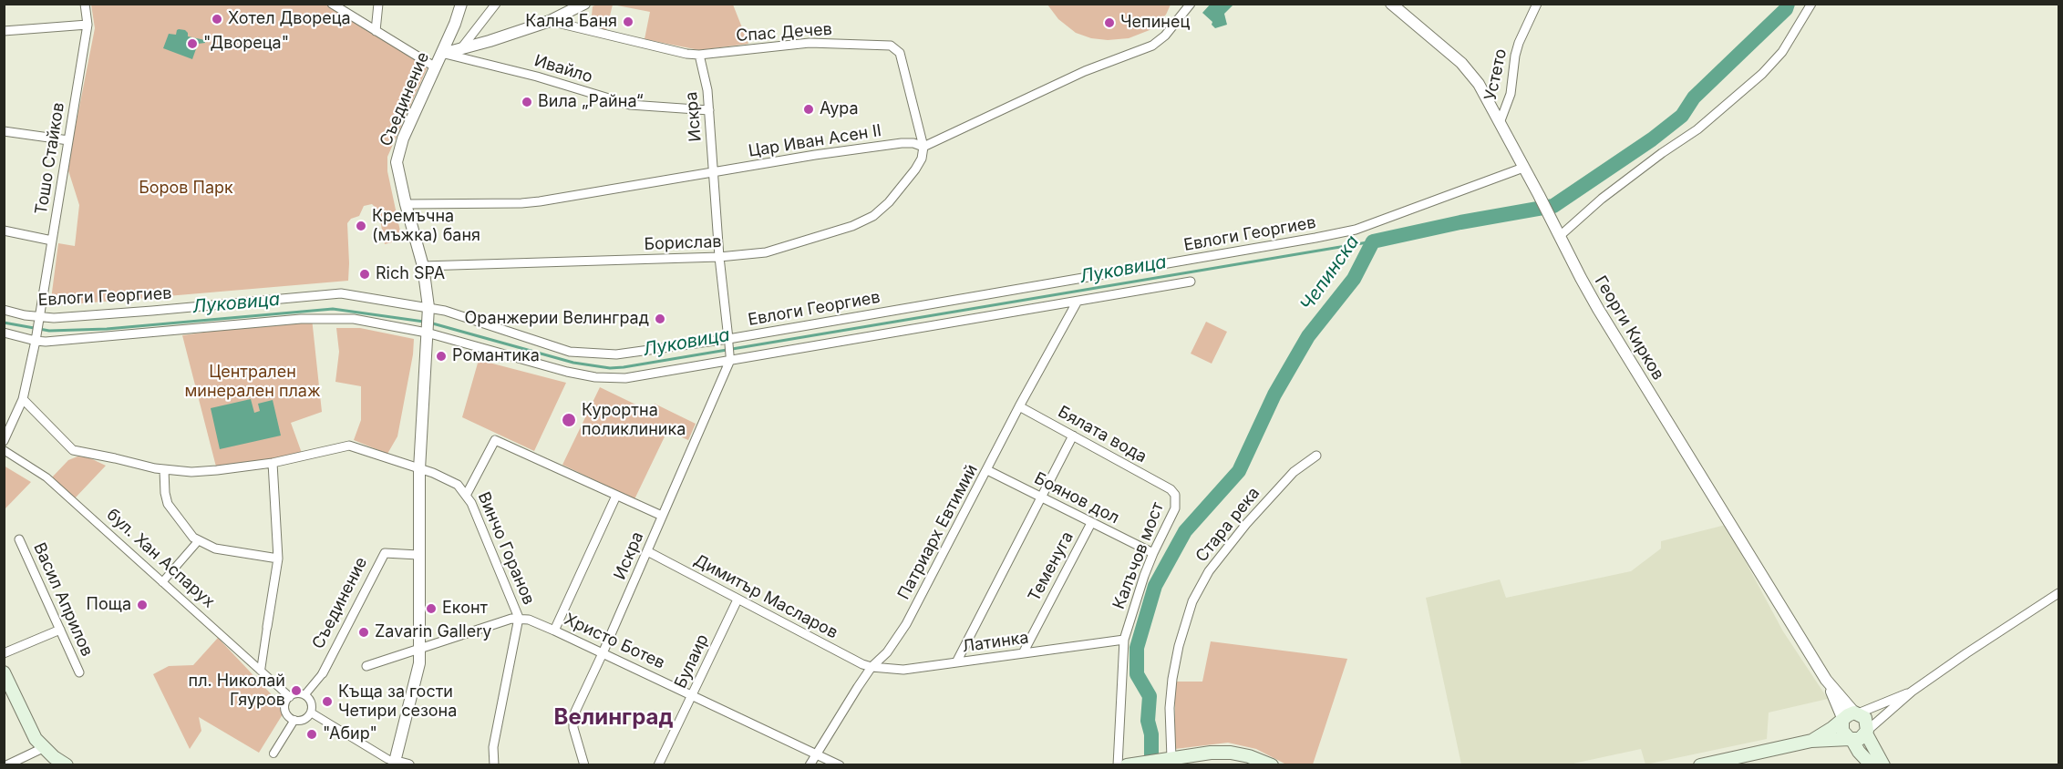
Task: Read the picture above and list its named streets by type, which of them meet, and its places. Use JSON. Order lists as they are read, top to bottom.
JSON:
{
  "streets": {
    "street": [
      "Спас Дечев",
      "Ивайло",
      "Устето",
      "Съединение",
      "Искра",
      "Цар Иван Асен II",
      "Тошо Стайков",
      "Евлоги Георгиев",
      "Борислав",
      "Георги Кирков",
      "Бялата вода",
      "Боянов дол",
      "Стара река",
      "Патриарх Евтимий",
      "Винчо Горанов",
      "Калъчов мост",
      "бул. Хан Аспарух",
      "Теменуга",
      "Димитър Масларов",
      "Васил Априлов",
      "Христо Ботев",
      "Латинка",
      "Булаир"
    ]
  },
  "crossings": [
    ["Спас Дечев", "Искра"],
    ["Спас Дечев", "Цар Иван Асен II"],
    ["Спас Дечев", "Борислав"],
    ["Ивайло", "Съединение"],
    ["Ивайло", "Искра"],
    ["Устето", "Георги Кирков"],
    ["Съединение", "Цар Иван Асен II"],
    ["Съединение", "Евлоги Георгиев"],
    ["Съединение", "Борислав"],
    ["Съединение", "Винчо Горанов"],
    ["Съединение", "бул. Хан Аспарух"],
    ["Искра", "Цар Иван Асен II"],
    ["Искра", "Евлоги Георгиев"],
    ["Искра", "Борислав"],
    ["Искра", "Димитър Масларов"],
    ["Искра", "Христо Ботев"],
    ["Цар Иван Асен II", "Борислав"],
    ["Тошо Стайков", "Евлоги Георгиев"],
    ["Тошо Стайков", "Винчо Горанов"],
    ["Евлоги Георгиев", "Георги Кирков"],
    ["Бялата вода", "Патриарх Евтимий"],
    ["Бялата вода", "Калъчов мост"],
    ["Боянов дол", "Патриарх Евтимий"],
    ["Боянов дол", "Калъчов мост"],
    ["Боянов дол", "Теменуга"],
    ["Патриарх Евтимий", "Димитър Масларов"],
    ["Патриарх Евтимий", "Христо Ботев"],
    ["Патриарх Евтимий", "Латинка"],
    ["Винчо Горанов", "Христо Ботев"],
    ["Калъчов мост", "Латинка"],
    ["Теменуга", "Латинка"],
    ["Димитър Масларов", "Латинка"],
    ["Димитър Масларов", "Булаир"],
    ["Христо Ботев", "Булаир"]
  ],
  "districts": ["Велинград"],
  "water": ["Луковица", "Чепинска"],
  "parks": ["Боров Парк", "Централен минерален плаж"],
  "places": [
    "Хотел Двореца",
    "Кална Баня",
    "Чепинец",
    "\"Двореца\"",
    "Вила „Райна“",
    "Аура",
    "Кремъчна (мъжка) баня",
    "Rich SPA",
    "Оранжерии Велинград",
    "Романтика",
    "Курортна поликлиника",
    "Поща",
    "Еконт",
    "Zavarin Gallery",
    "пл. Николай Гяуров",
    "Къща за гости Четири сезона",
    "\"Абир\""
  ]
}
